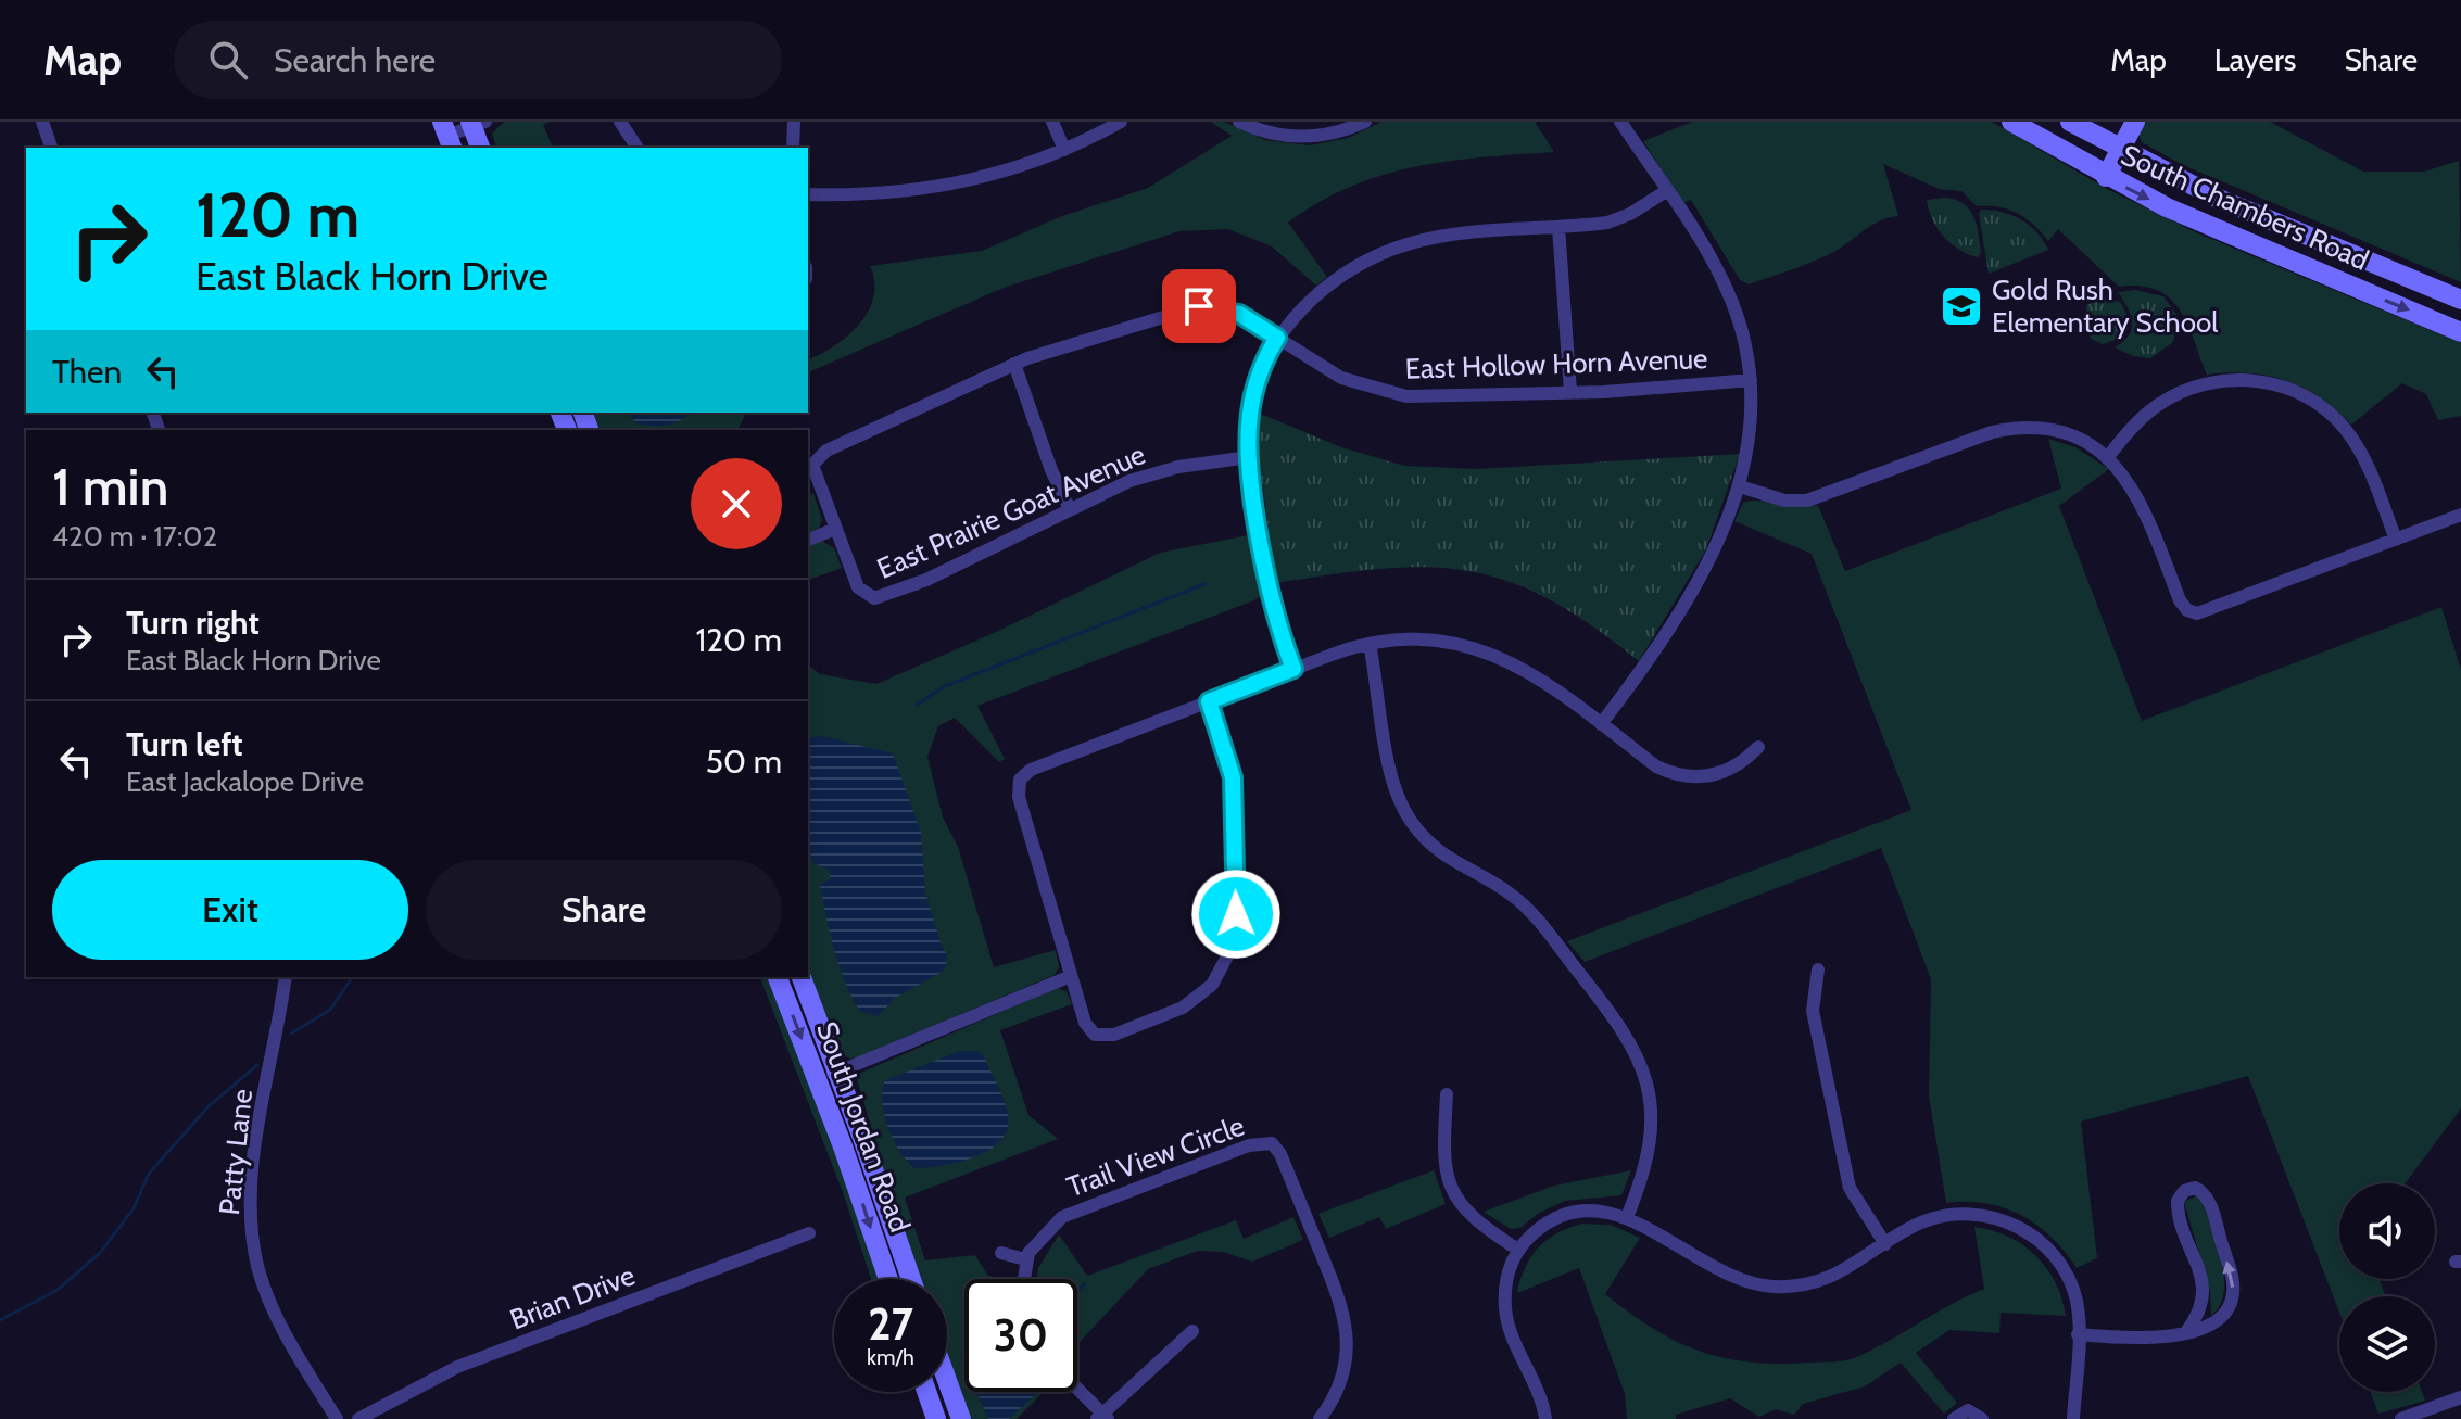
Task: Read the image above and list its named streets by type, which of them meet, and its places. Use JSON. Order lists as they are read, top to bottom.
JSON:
{
  "streets": {
    "main road": ["South Chambers Road", "South Jordan Road"],
    "street": [
      "East Hollow Horn Avenue",
      "East Prairie Goat Avenue",
      "Patty Lane",
      "Trail View Circle",
      "Brian Drive"
    ]
  },
  "crossings": [
    ["East Hollow Horn Avenue", "East Prairie Goat Avenue"]
  ],
  "places": {
    "school or university": ["Gold Rush Elementary School"]
  },
  "page": {
    "header": "Map",
    "search": "Search here",
    "nav": ["Map", "Layers", "Share"],
    "turn": ["120 m", "East Black Horn Drive"],
    "then": "Then",
    "heading": ["1 min", "420 m · 17:02"],
    "list": [
      {
        "name": "Turn right",
        "note": "East Black Horn Drive",
        "value": "120 m"
      },
      {
        "name": "Turn left",
        "note": "East Jackalope Drive",
        "value": "50 m"
      }
    ],
    "buttons": ["Exit", "Share"],
    "speed": "27 km/h",
    "limit": "30"
  }
}
